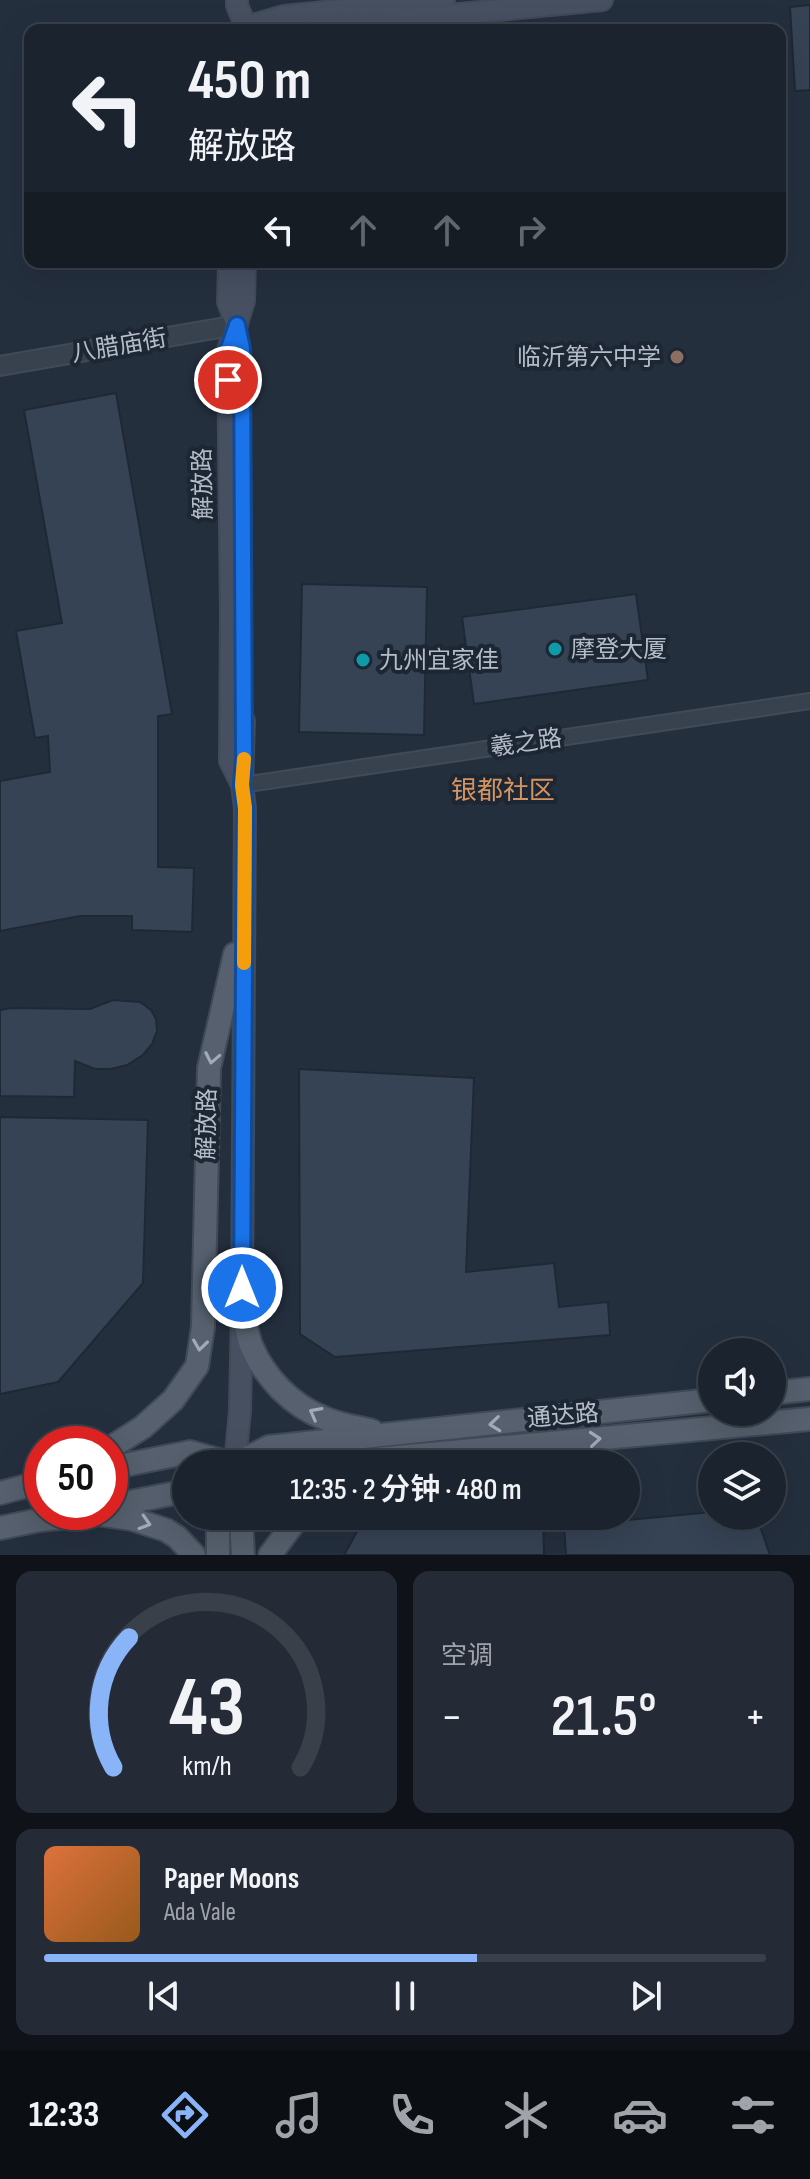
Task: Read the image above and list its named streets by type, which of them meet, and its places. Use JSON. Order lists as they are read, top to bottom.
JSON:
{
  "streets": {
    "main road": ["解放路", "通达路"],
    "street": ["八腊庙街", "羲之路"]
  },
  "crossings": [
    ["八腊庙街", "解放路"],
    ["解放路", "羲之路"]
  ],
  "districts": ["银都社区"],
  "places": ["临沂第六中学", "摩登大厦", "九州宜家佳"],
  "page": {
    "turn": ["450 m", "解放路"],
    "limit": "50",
    "trip": "12:35 · 2 分钟 · 480 m",
    "tile": "空调",
    "heat": ["−", "21.5°", "+"],
    "song": ["Paper Moons", "Ada Vale"],
    "tabs": "12:33",
    "gauge": ["43", "km/h"]
  }
}
